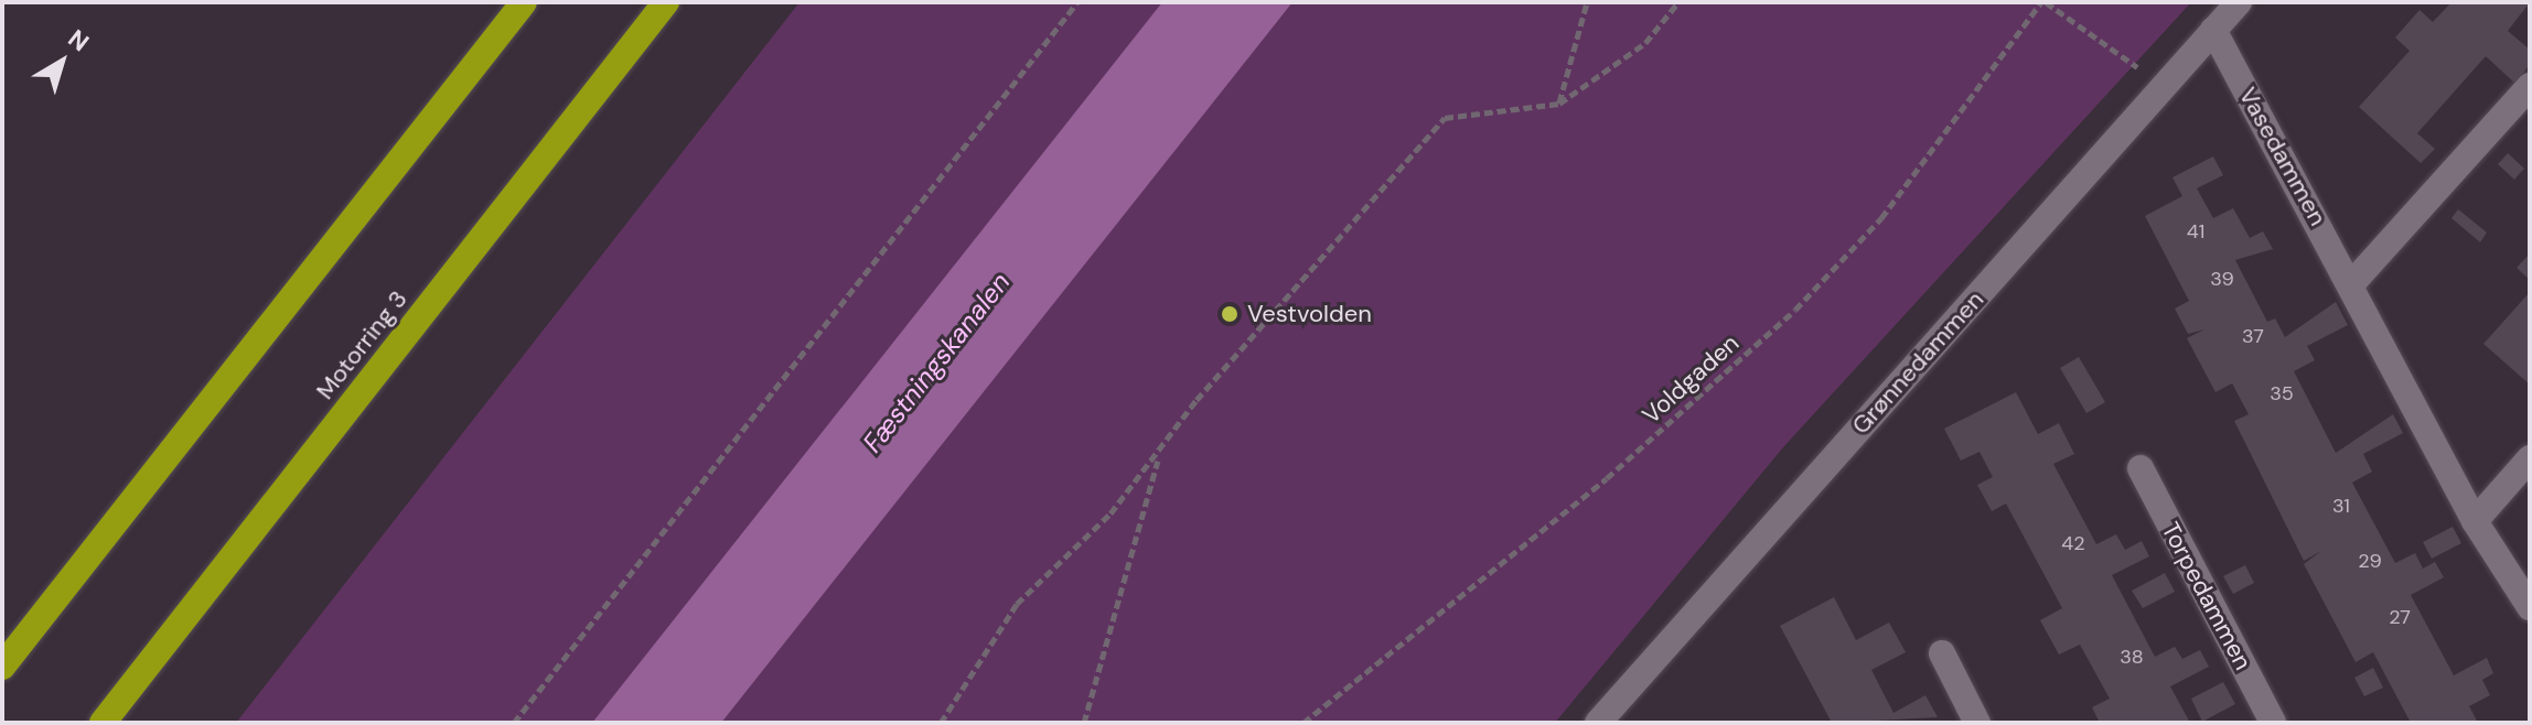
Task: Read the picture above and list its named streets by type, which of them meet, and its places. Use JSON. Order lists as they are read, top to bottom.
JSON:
{
  "streets": {
    "highway": ["Motorring 3"],
    "street": ["Vasedammen", "Grønnedammen", "Torpedammen"],
    "path": ["Voldgaden"]
  },
  "crossings": [
    ["Vasedammen", "Grønnedammen"]
  ],
  "water": ["Fæstningskanalen"],
  "places": ["Vestvolden"],
  "house_numbers": [
    "41",
    "39",
    "37",
    "35",
    "31",
    "42",
    "29",
    "27",
    "38"
  ],
  "north": "top right"
}
